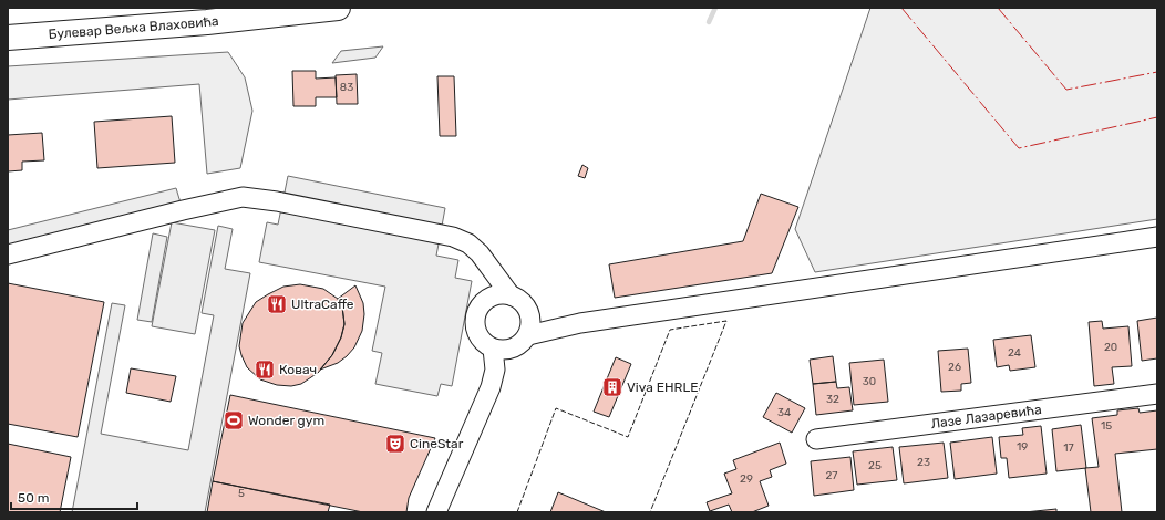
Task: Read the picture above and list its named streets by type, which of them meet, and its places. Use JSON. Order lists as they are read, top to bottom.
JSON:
{
  "streets": {
    "main road": ["Булевар Вељка Влаховића"],
    "street": ["Лазе Лазаревића"]
  },
  "places": {
    "restaurant": ["UltraCaffe", "Ковач"],
    "building": ["Viva EHRLE"],
    "sports": ["Wonder gym"],
    "theatre": ["CineStar"]
  },
  "house_numbers": [
    "83",
    "20",
    "24",
    "26",
    "30",
    "32",
    "34",
    "15",
    "19",
    "17",
    "23",
    "25",
    "27",
    "29",
    "5"
  ],
  "scale_bar": "50 m"
}
